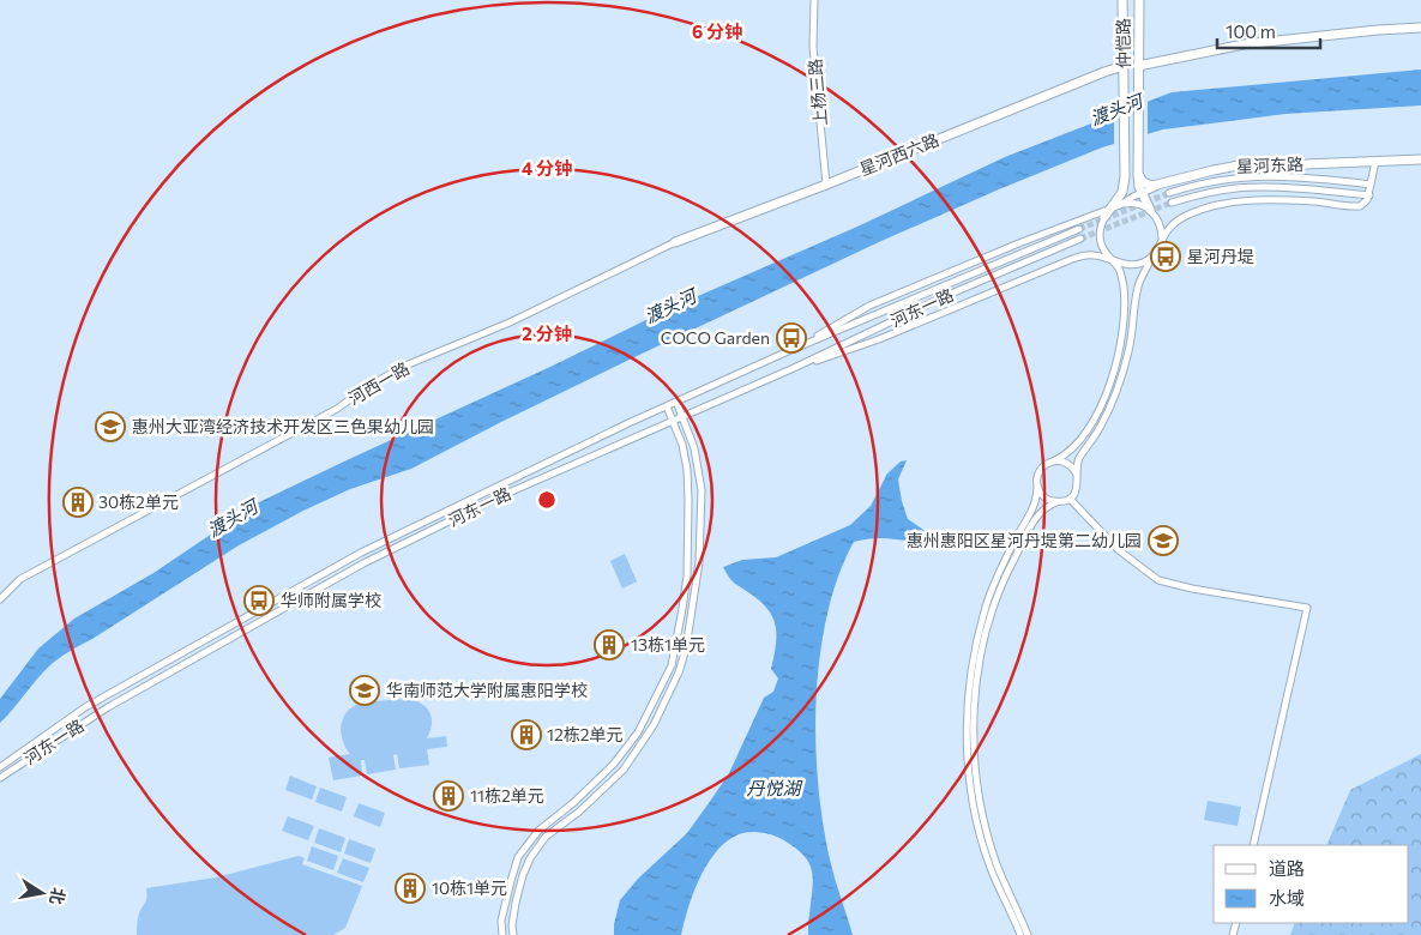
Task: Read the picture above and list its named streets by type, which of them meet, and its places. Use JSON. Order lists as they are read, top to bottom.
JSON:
{
  "streets": {
    "street": [
      "仲恺路",
      "上杨三路",
      "星河西六路",
      "星河东路",
      "河东一路",
      "河西一路"
    ]
  },
  "crossings": [
    ["仲恺路", "星河西六路"],
    ["仲恺路", "星河东路"],
    ["上杨三路", "星河西六路"],
    ["星河西六路", "河西一路"]
  ],
  "water": ["渡头河", "丹悦湖"],
  "places": {
    "bus stop": ["星河丹堤", "COCO Garden", "华师附属学校"],
    "school or university": ["惠州大亚湾经济技术开发区三色果幼儿园", "惠州惠阳区星河丹堤第二幼儿园", "华南师范大学附属惠阳学校"],
    "building": [
      "30栋2单元",
      "13栋1单元",
      "12栋2单元",
      "11栋2单元",
      "10栋1单元"
    ]
  },
  "legend": ["道路", "水域"],
  "scale_bar": "100 m",
  "north": "right",
  "rings": ["6 分钟", "4 分钟", "2 分钟"]
}
